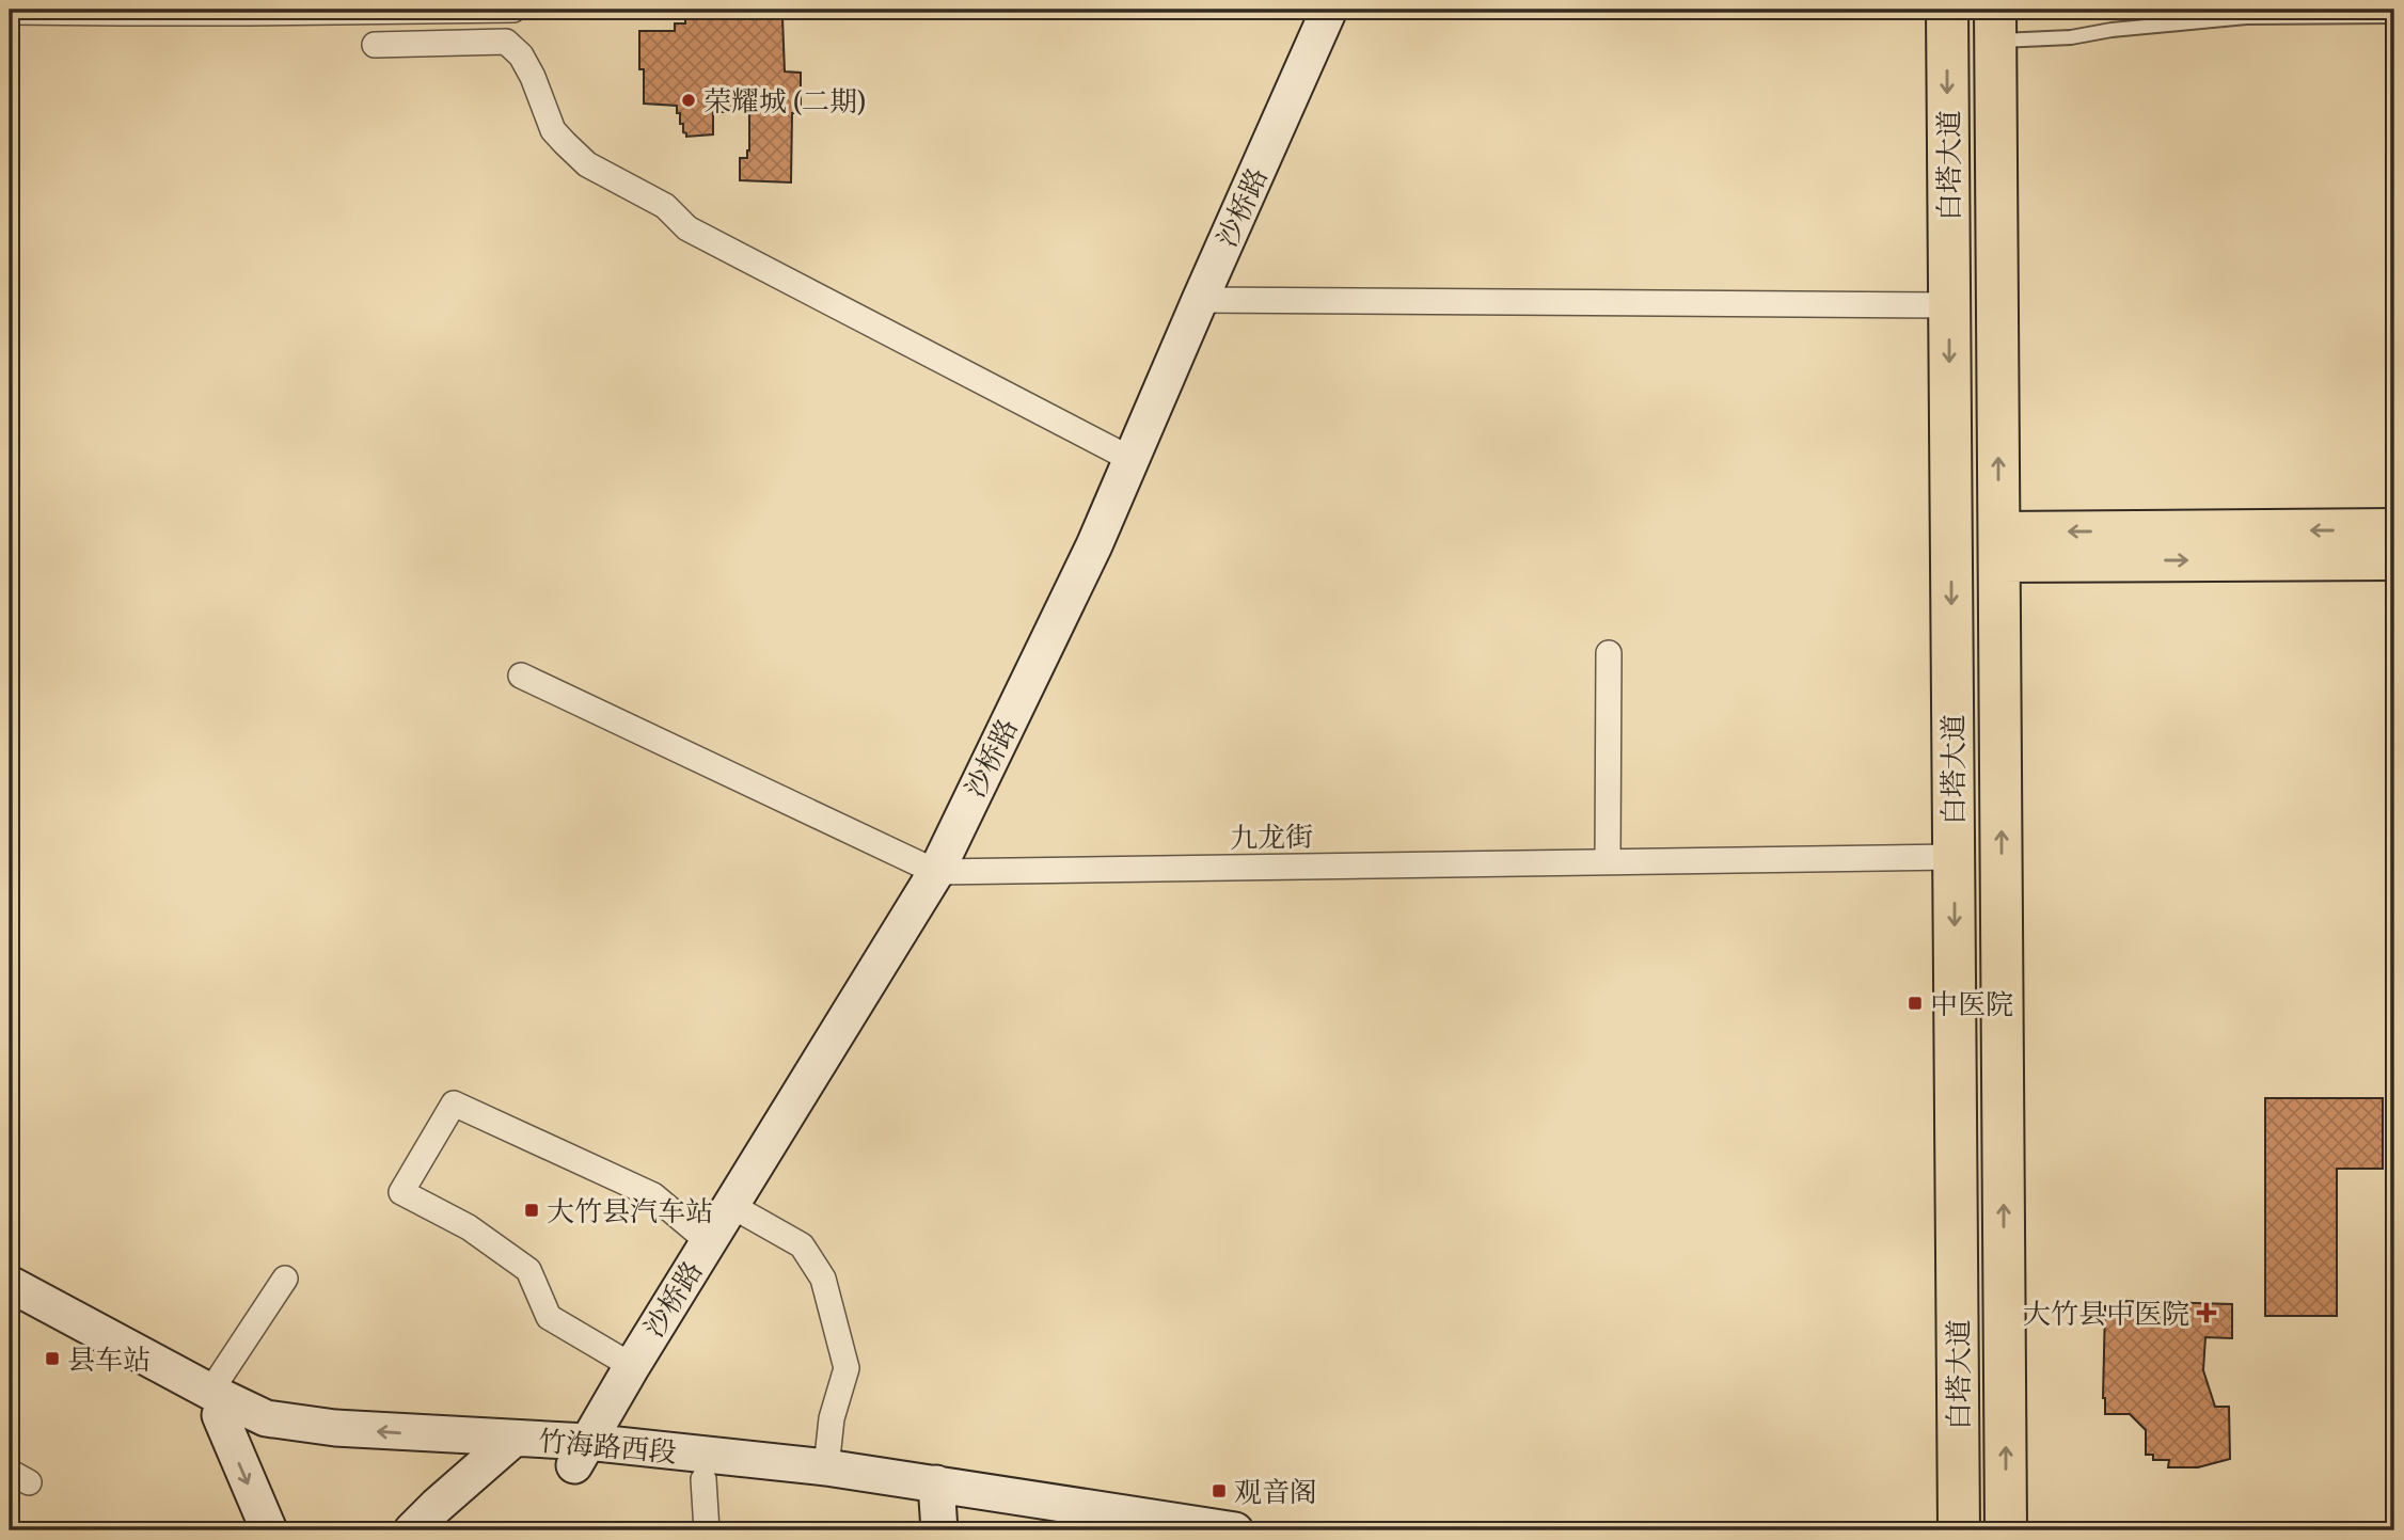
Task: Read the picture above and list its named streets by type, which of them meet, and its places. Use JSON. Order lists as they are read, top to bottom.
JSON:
{
  "streets": {
    "highway": ["白塔大道"],
    "street": ["沙桥路", "九龙街", "竹海路西段"]
  },
  "crossings": [
    ["白塔大道", "九龙街"],
    ["沙桥路", "九龙街"],
    ["沙桥路", "竹海路西段"]
  ],
  "places": {
    "other": ["荣耀城 (二期)"],
    "transit": [
      "中医院",
      "大竹县汽车站",
      "县车站",
      "观音阁"
    ],
    "health": ["大竹县中医院"]
  }
}
